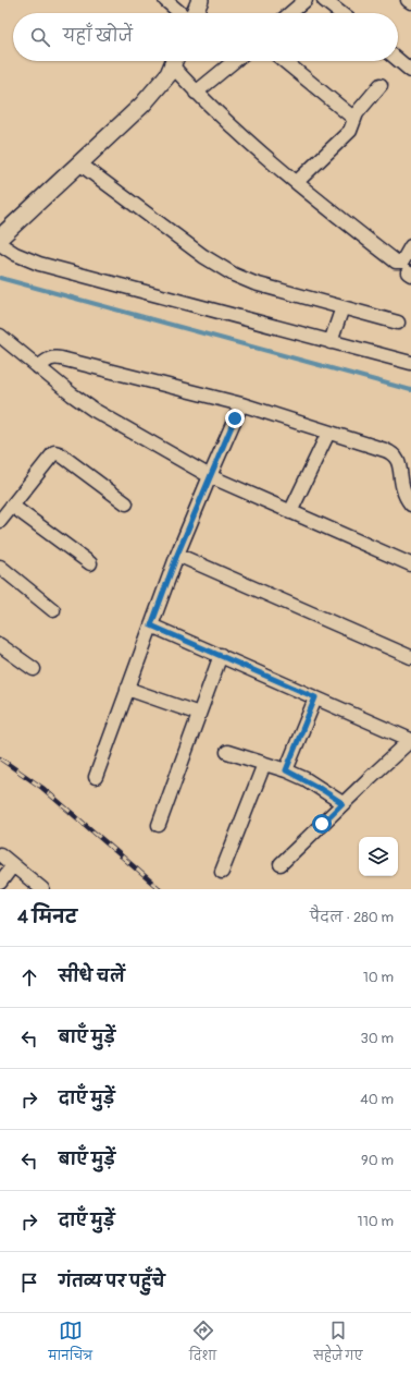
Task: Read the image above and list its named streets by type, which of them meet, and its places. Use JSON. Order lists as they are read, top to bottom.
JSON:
{
  "page": {
    "search": "यहाँ खोजें",
    "heading": ["4 मिनट", "पैदल · 280 m"],
    "list": [
      ["सीधे चलें", "10 m"],
      ["बाएँ मुड़ें", "30 m"],
      ["दाएँ मुड़ें", "40 m"],
      ["बाएँ मुड़ें", "90 m"],
      ["दाएँ मुड़ें", "110 m"],
      "गंतव्य पर पहुँचे"
    ],
    "nav": ["मानचित्र", "दिशा", "सहेजे गए"]
  }
}
